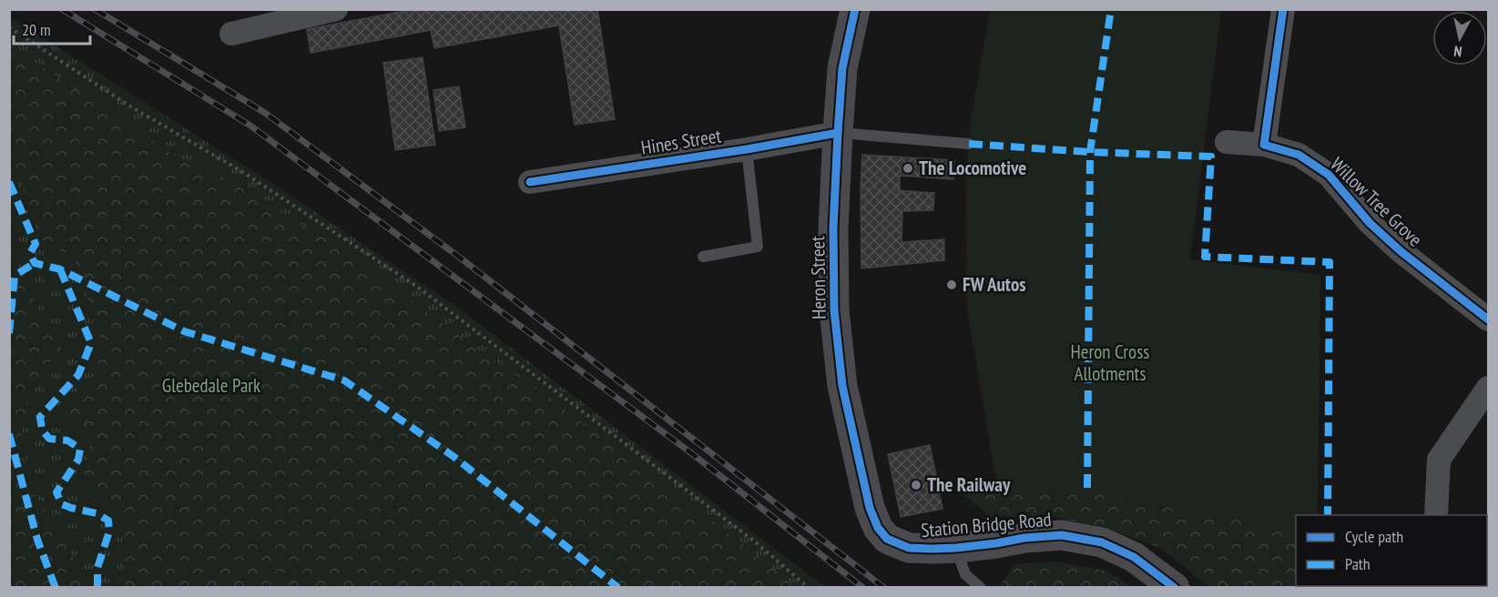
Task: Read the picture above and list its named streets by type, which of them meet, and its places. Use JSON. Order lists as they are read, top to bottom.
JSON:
{
  "streets": {
    "street": [
      "Hines Street",
      "Willow Tree Grove",
      "Heron Street",
      "Station Bridge Road"
    ]
  },
  "crossings": [
    ["Hines Street", "Heron Street"],
    ["Heron Street", "Station Bridge Road"]
  ],
  "parks": ["Heron Cross Allotments", "Glebedale Park"],
  "places": ["The Locomotive", "FW Autos", "The Railway"],
  "legend": ["Cycle path", "Path"],
  "scale_bar": "20 m",
  "north": "bottom"
}
